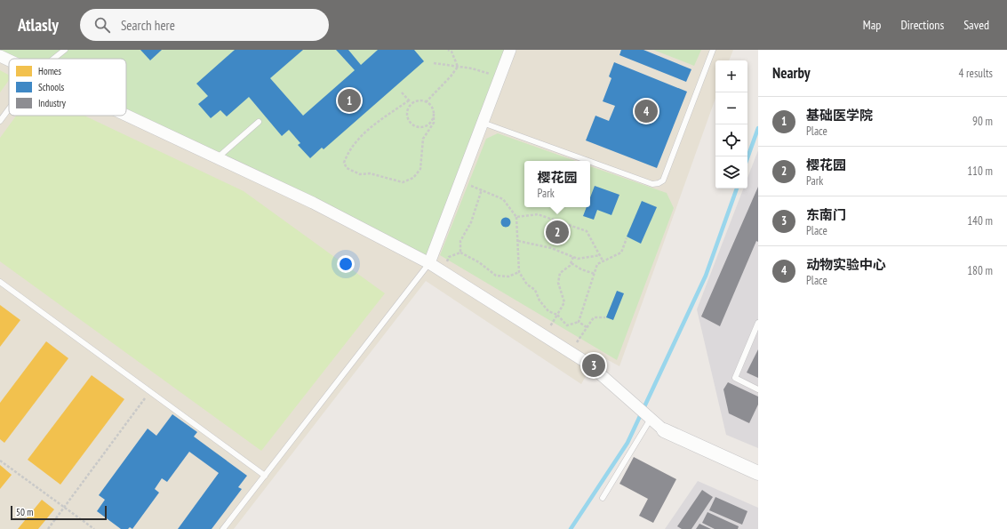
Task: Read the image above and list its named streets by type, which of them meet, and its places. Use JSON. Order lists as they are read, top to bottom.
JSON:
{
  "legend": ["Homes", "Schools", "Industry"],
  "scale_bar": "50 m",
  "page": {
    "header": "Atlasly",
    "search": "Search here",
    "nav": ["Map", "Directions", "Saved"],
    "heading": ["Nearby", "4 results"],
    "map_buttons": ["+", "−"],
    "pins": [
      "1",
      "4",
      "2",
      "3"
    ],
    "list": [
      {
        "mark": "1",
        "name": "基础医学院",
        "note": "Place",
        "value": "90 m"
      },
      {
        "mark": "2",
        "name": "樱花园",
        "note": "Park",
        "value": "110 m"
      },
      {
        "mark": "3",
        "name": "东南门",
        "note": "Place",
        "value": "140 m"
      },
      {
        "mark": "4",
        "name": "动物实验中心",
        "note": "Place",
        "value": "180 m"
      }
    ],
    "popup": ["樱花园", "Park"],
    "scale": "50 m"
  }
}
